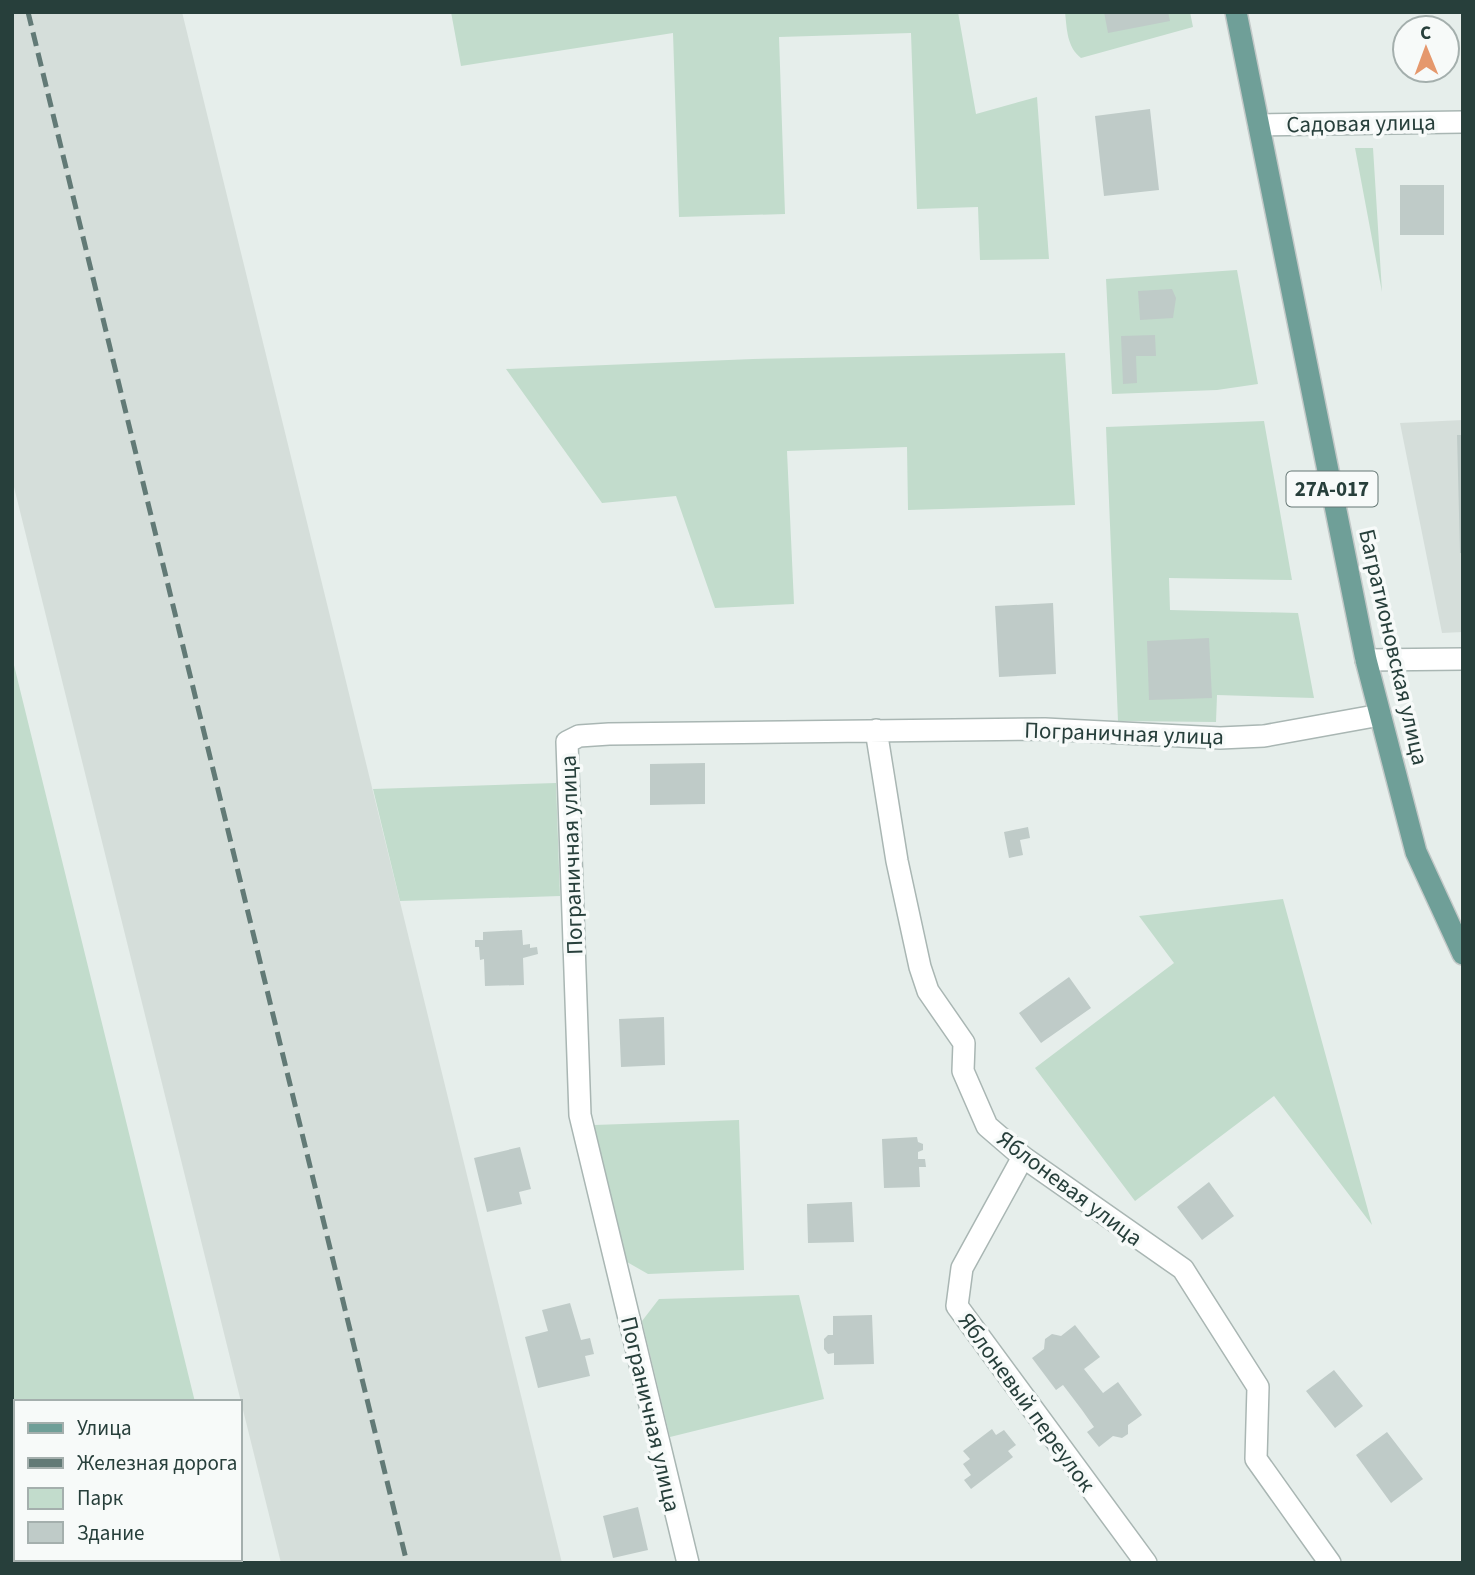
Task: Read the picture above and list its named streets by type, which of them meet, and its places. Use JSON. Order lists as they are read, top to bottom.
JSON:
{
  "streets": {
    "main road": ["27А-017", "Багратионовская улица"],
    "street": [
      "Садовая улица",
      "Пограничная улица",
      "Яблоневая улица",
      "Яблоневый переулок"
    ]
  },
  "crossings": [
    ["Садовая улица", "Багратионовская улица"],
    ["Багратионовская улица", "Пограничная улица"],
    ["Пограничная улица", "Яблоневая улица"],
    ["Яблоневая улица", "Яблоневый переулок"]
  ],
  "legend": [
    "Улица",
    "Железная дорога",
    "Парк",
    "Здание"
  ],
  "north": "top"
}
